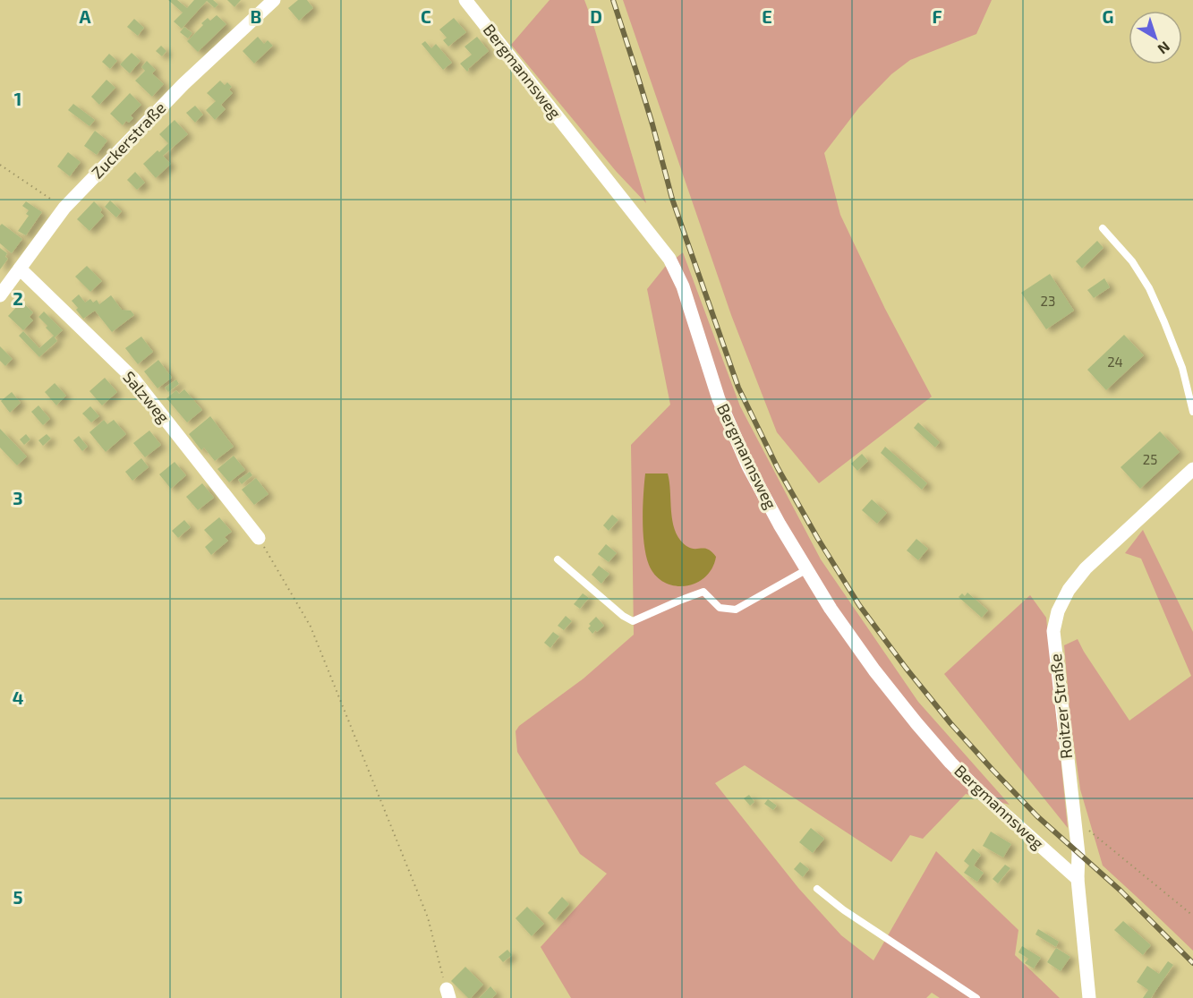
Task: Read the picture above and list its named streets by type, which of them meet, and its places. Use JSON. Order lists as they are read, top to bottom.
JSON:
{
  "streets": {
    "street": [
      "Bergmannsweg",
      "Zuckerstraße",
      "Salzweg",
      "Roitzer Straße"
    ]
  },
  "crossings": [
    ["Bergmannsweg", "Roitzer Straße"],
    ["Zuckerstraße", "Salzweg"]
  ],
  "house_numbers": ["23", "24", "25"],
  "north": "bottom right",
  "grid": {
    "columns": [
      "A",
      "B",
      "C",
      "D",
      "E",
      "F",
      "G"
    ],
    "rows": [
      "1",
      "2",
      "3",
      "4",
      "5"
    ]
  }
}
